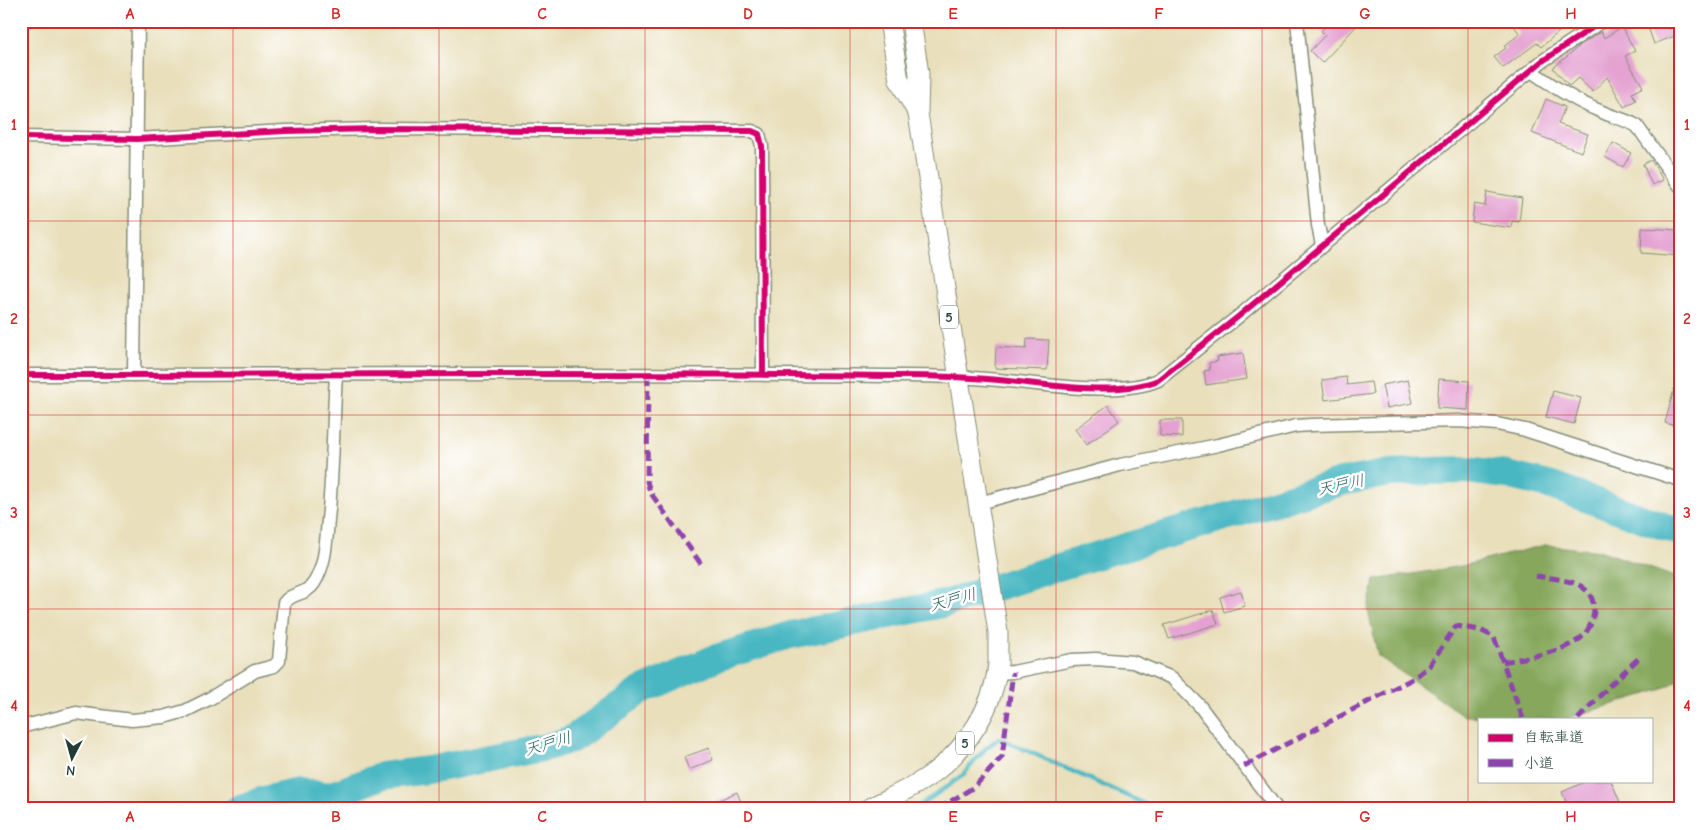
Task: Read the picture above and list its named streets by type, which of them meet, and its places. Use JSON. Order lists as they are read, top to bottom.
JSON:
{
  "streets": {
    "main road": ["5"]
  },
  "water": ["天戸川"],
  "legend": ["自転車道", "小道"],
  "north": "bottom",
  "grid": {
    "columns": [
      "A",
      "B",
      "C",
      "D",
      "E",
      "F",
      "G",
      "H"
    ],
    "rows": [
      "1",
      "2",
      "3",
      "4"
    ]
  }
}
